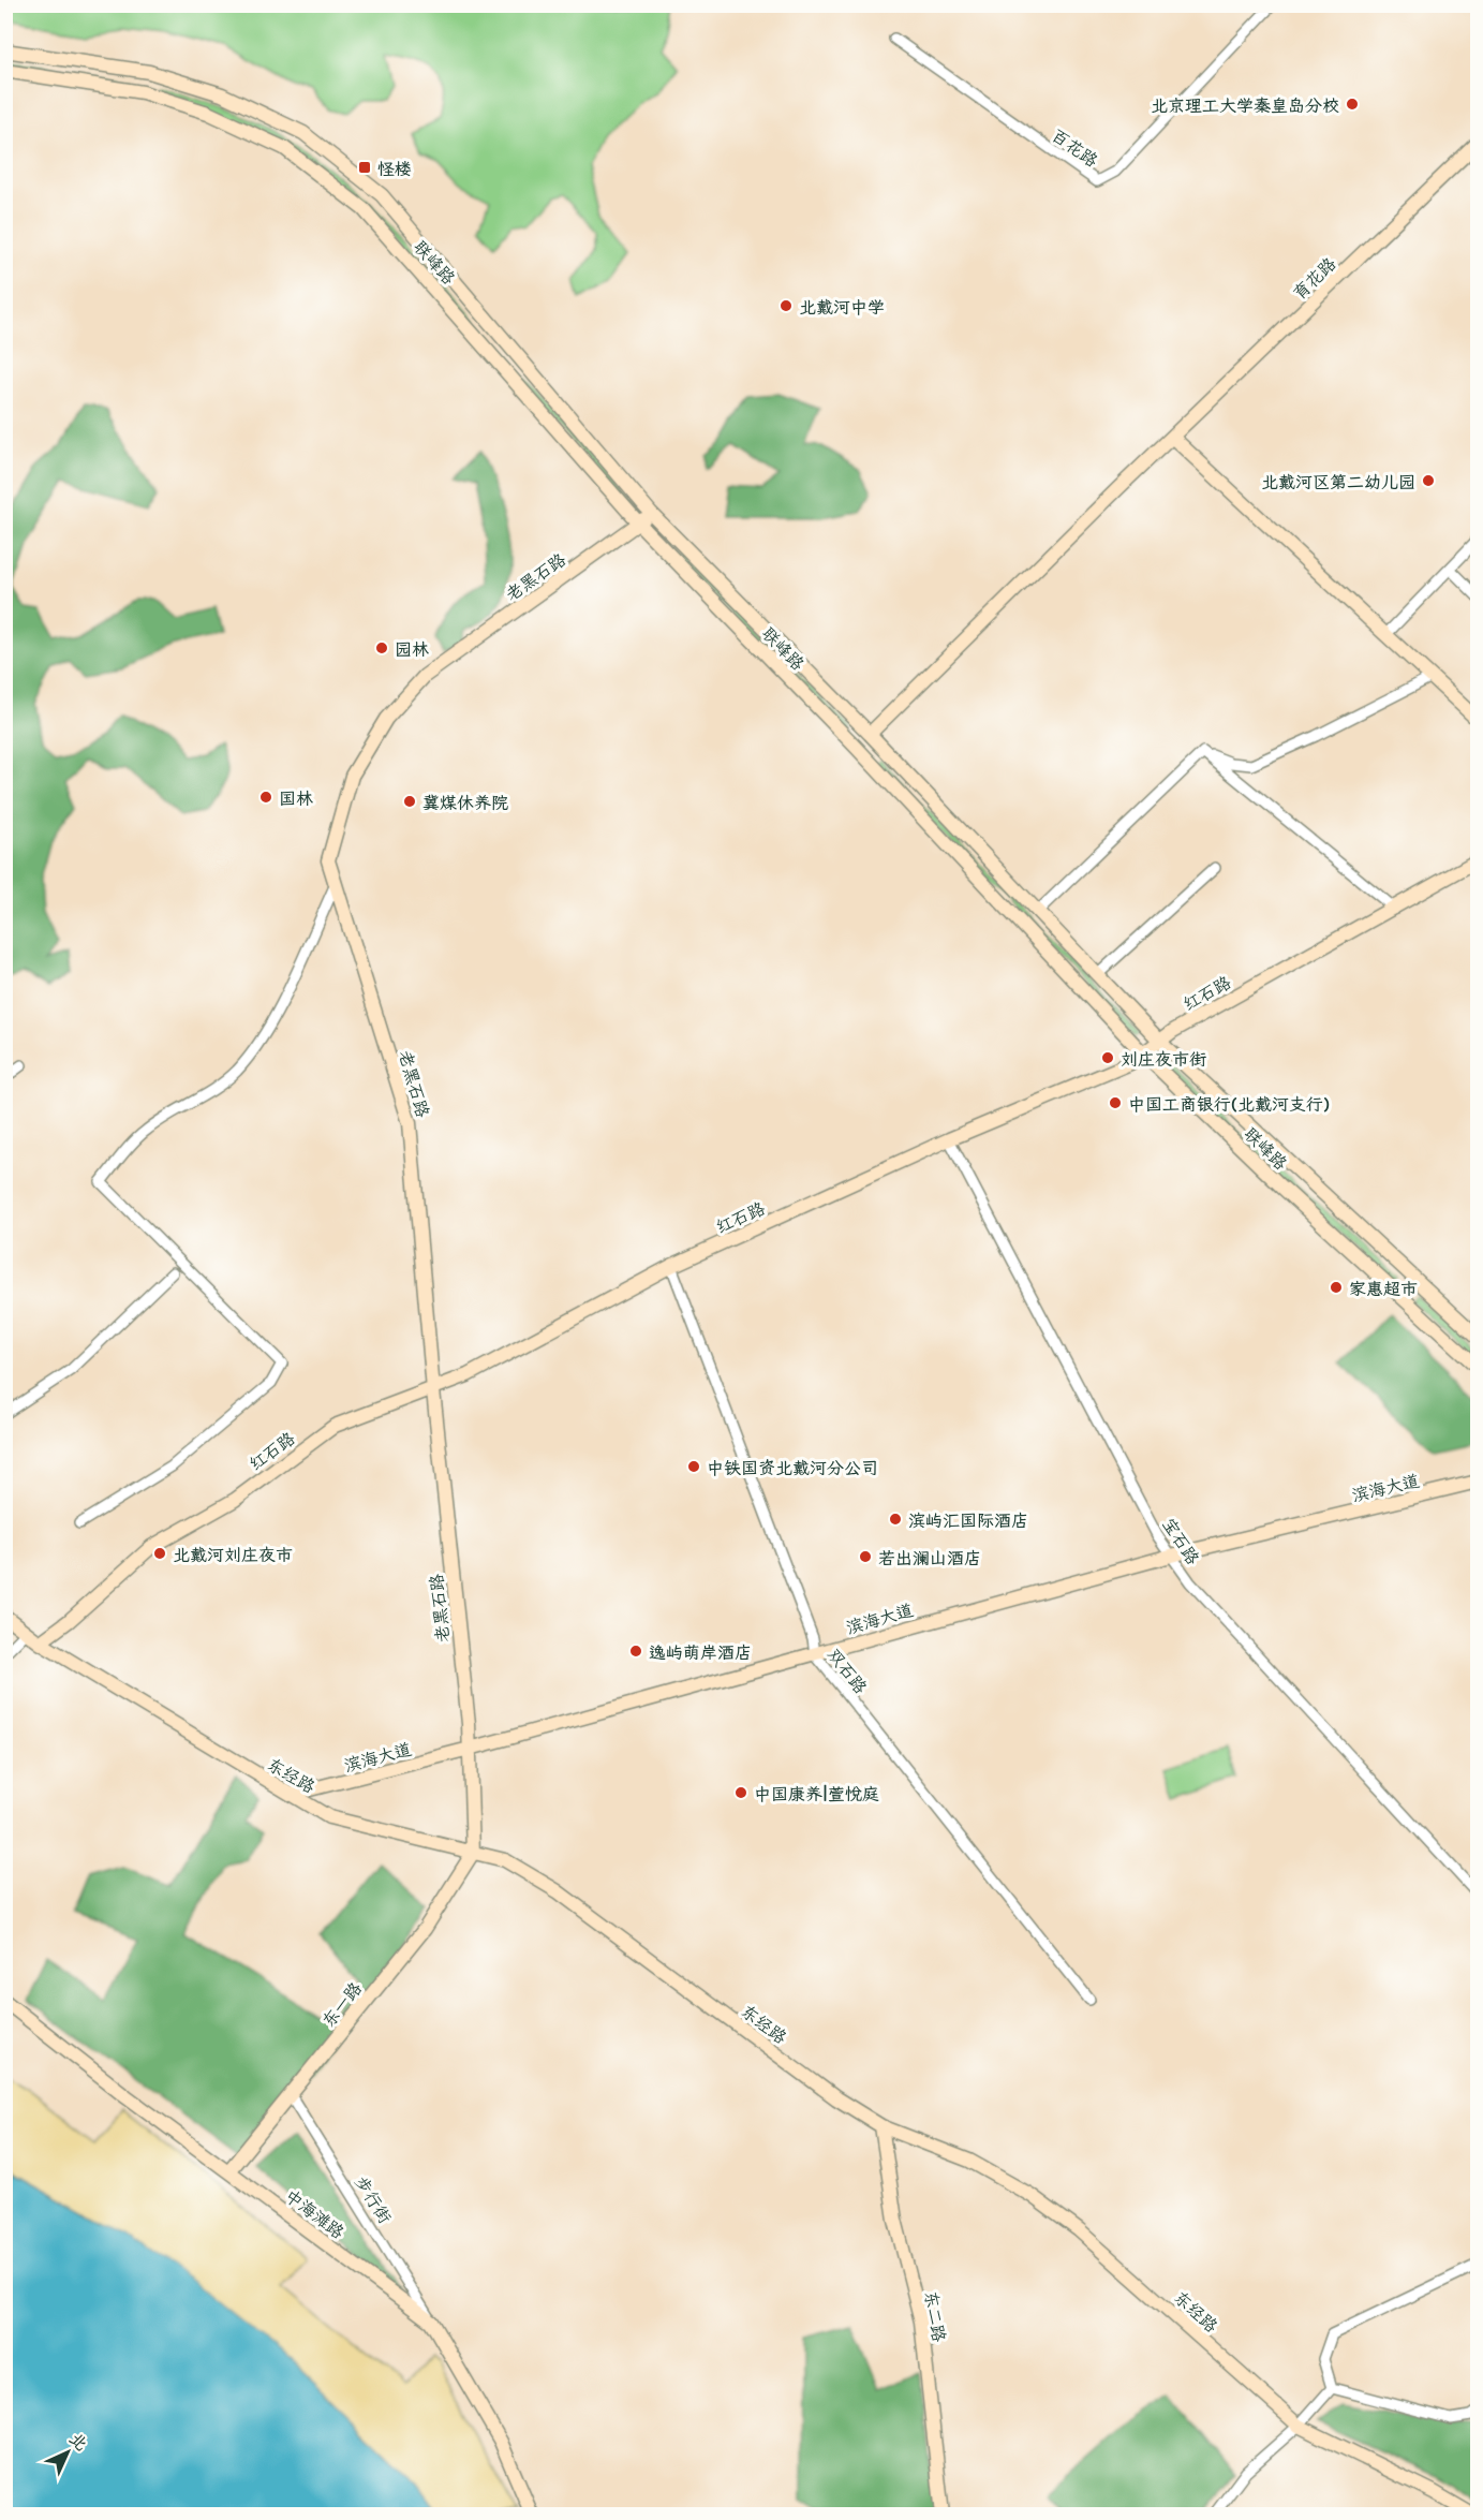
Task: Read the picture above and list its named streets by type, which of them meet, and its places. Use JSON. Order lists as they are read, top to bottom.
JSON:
{
  "streets": {
    "main road": [
      "联峰路",
      "育花路",
      "老黑石路",
      "红石路",
      "滨海大道",
      "东经路",
      "东一路",
      "中海滩路",
      "东二路"
    ],
    "street": [
      "百花路",
      "宝石路",
      "双石路",
      "步行街"
    ]
  },
  "crossings": [
    ["联峰路", "育花路"],
    ["联峰路", "老黑石路"],
    ["联峰路", "红石路"],
    ["老黑石路", "红石路"],
    ["老黑石路", "滨海大道"],
    ["老黑石路", "东经路"],
    ["老黑石路", "东一路"],
    ["红石路", "宝石路"],
    ["红石路", "双石路"],
    ["红石路", "东经路"],
    ["滨海大道", "宝石路"],
    ["滨海大道", "双石路"],
    ["滨海大道", "东经路"],
    ["东经路", "东一路"],
    ["东经路", "东二路"],
    ["东一路", "步行街"],
    ["东一路", "中海滩路"],
    ["步行街", "中海滩路"]
  ],
  "places": {
    "other": [
      "北京理工大学秦皇岛分校",
      "北戴河中学",
      "北戴河区第二幼儿园",
      "园林",
      "国林",
      "冀煤休养院",
      "刘庄夜市街",
      "中国工商银行(北戴河支行)",
      "家惠超市",
      "中铁国资北戴河分公司",
      "滨屿汇国际酒店",
      "北戴河刘庄夜市",
      "若出澜山酒店",
      "逸屿萌岸酒店",
      "中国康养|萱悦庭"
    ],
    "transit": ["怪楼"]
  },
  "north": "top right"
}
